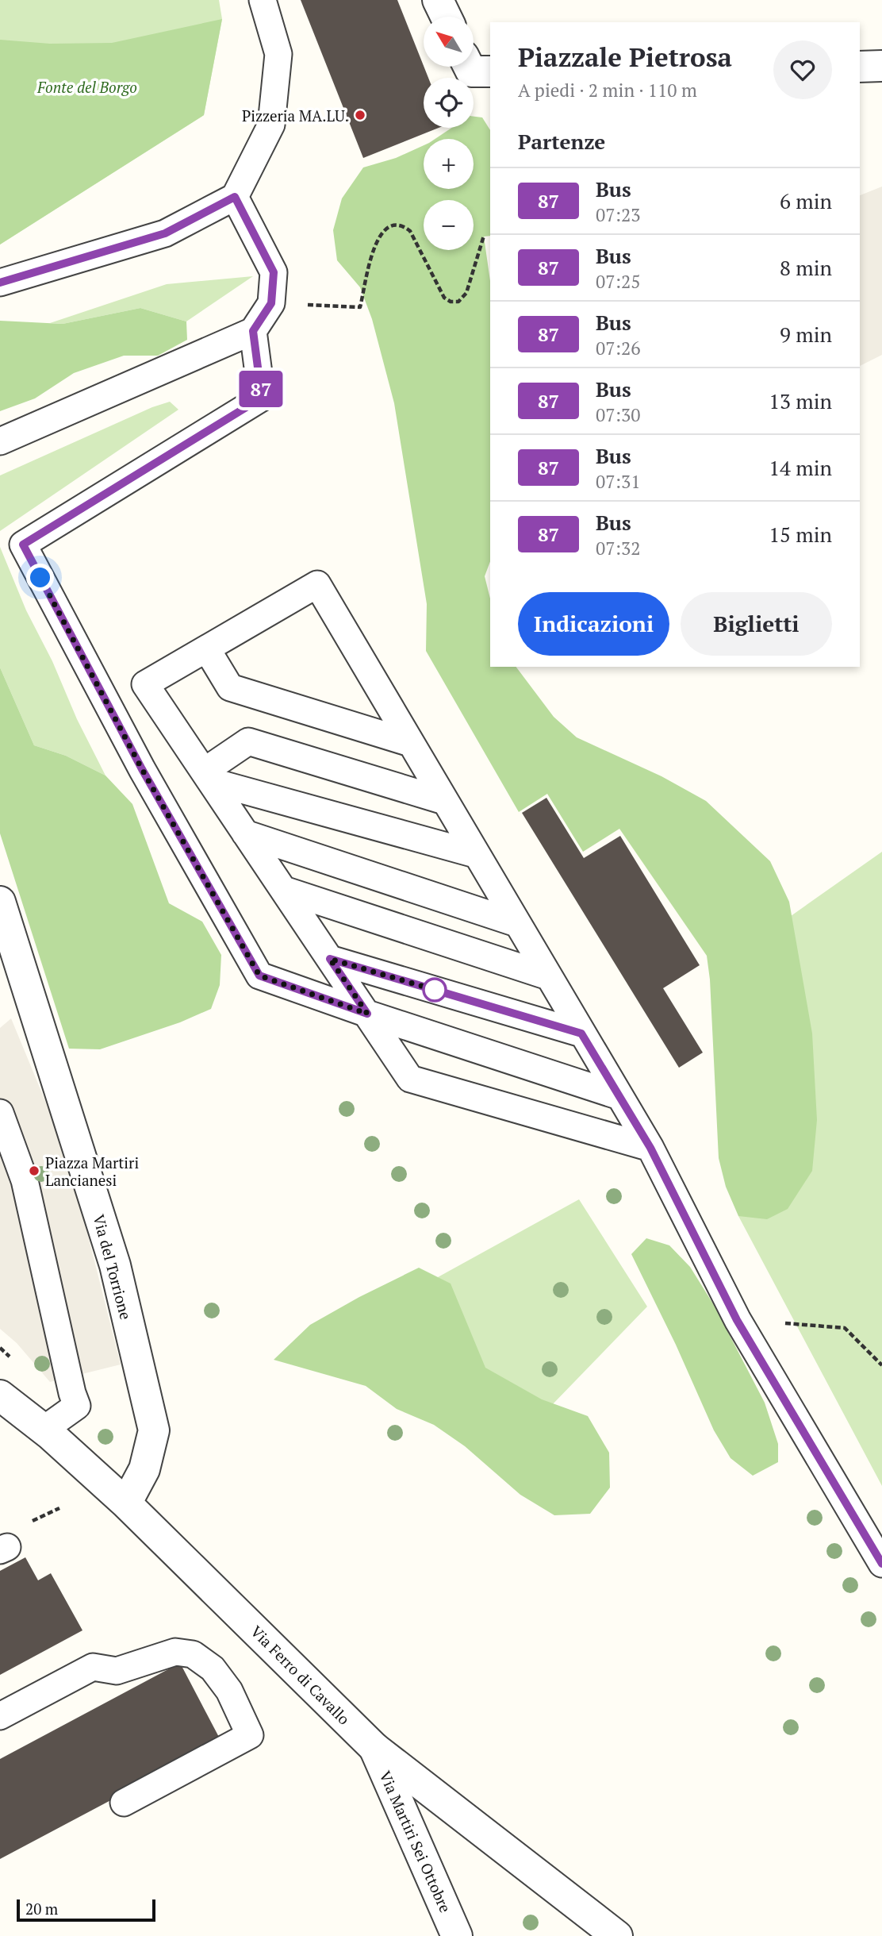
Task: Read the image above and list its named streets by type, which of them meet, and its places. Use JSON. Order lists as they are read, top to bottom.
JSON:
{
  "streets": {
    "street": ["Via del Torrione", "Via Ferro di Cavallo", "Via Martiri Sei Ottobre"]
  },
  "crossings": [
    ["Via del Torrione", "Via Ferro di Cavallo"],
    ["Via Ferro di Cavallo", "Via Martiri Sei Ottobre"]
  ],
  "parks": ["Fonte del Borgo"],
  "places": ["Pizzeria MA.LU.", "Piazza Martiri Lancianesi"],
  "lines": ["bus line 87"],
  "scale_bar": "20 m",
  "north": "top left",
  "page": {
    "on_map": "87",
    "map_buttons": ["+", "−"],
    "heading": [
      ["Piazzale Pietrosa", "A piedi · 2 min · 110 m"],
      "Partenze"
    ],
    "list": [
      {
        "mark": "87",
        "name": "Bus",
        "note": "07:23",
        "value": "6 min"
      },
      {
        "mark": "87",
        "name": "Bus",
        "note": "07:25",
        "value": "8 min"
      },
      {
        "mark": "87",
        "name": "Bus",
        "note": "07:26",
        "value": "9 min"
      },
      {
        "mark": "87",
        "name": "Bus",
        "note": "07:30",
        "value": "13 min"
      },
      {
        "mark": "87",
        "name": "Bus",
        "note": "07:31",
        "value": "14 min"
      },
      {
        "mark": "87",
        "name": "Bus",
        "note": "07:32",
        "value": "15 min"
      }
    ],
    "buttons": ["Indicazioni", "Biglietti"],
    "scale": "20 m"
  }
}
